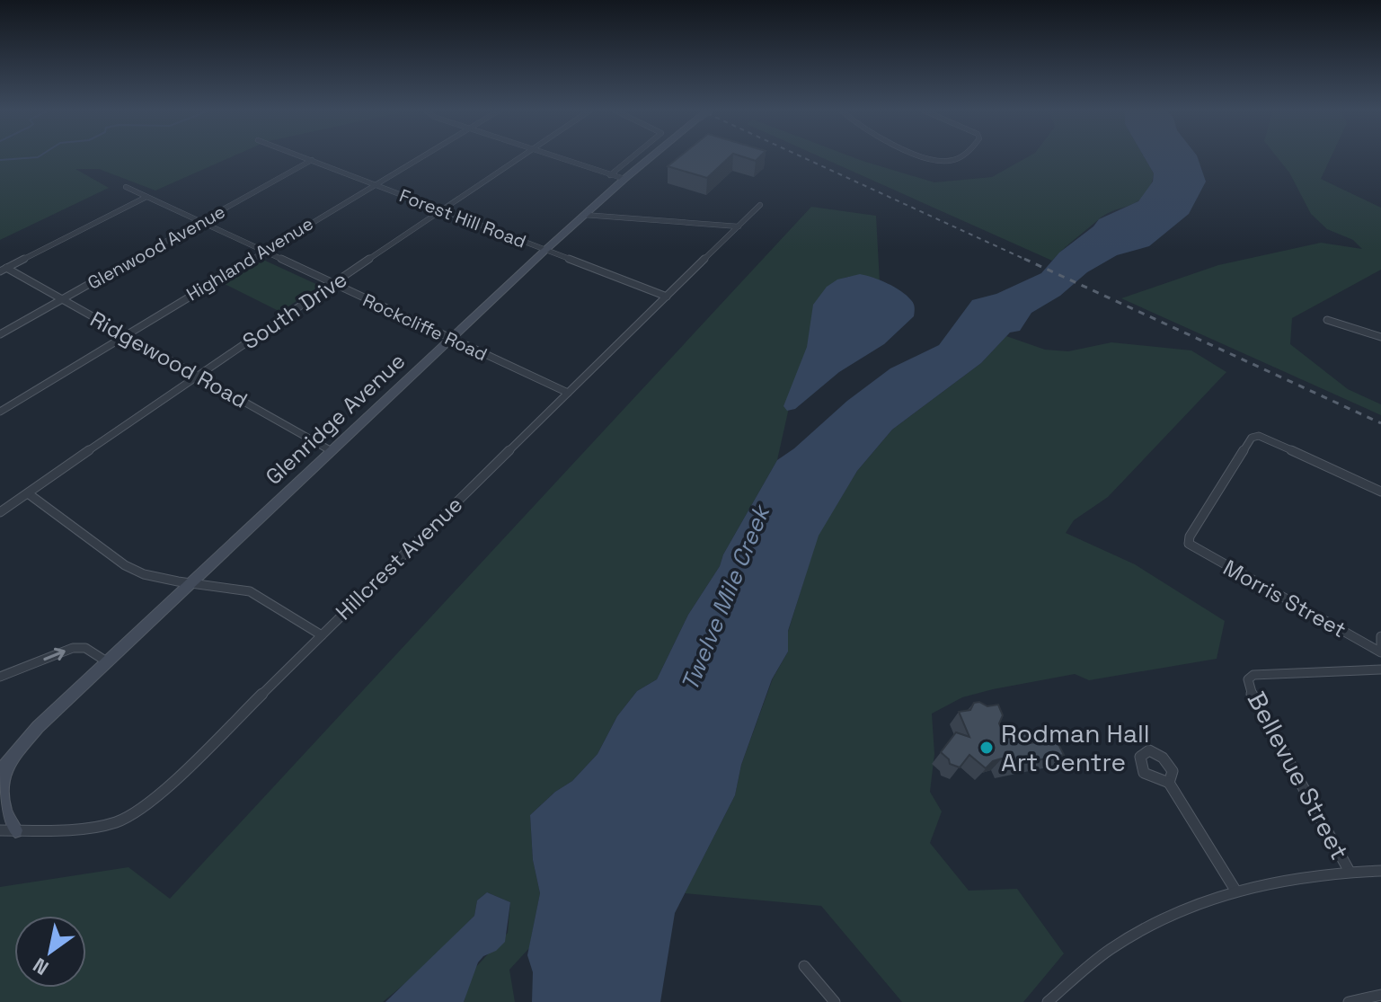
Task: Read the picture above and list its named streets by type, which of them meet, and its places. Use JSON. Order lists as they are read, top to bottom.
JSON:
{
  "streets": {
    "main road": ["Glenridge Avenue"],
    "street": [
      "Forest Hill Road",
      "Glenwood Avenue",
      "Highland Avenue",
      "South Drive",
      "Rockcliffe Road",
      "Ridgewood Road",
      "Hillcrest Avenue",
      "Morris Street",
      "Bellevue Street"
    ]
  },
  "crossings": [
    ["Forest Hill Road", "Glenwood Avenue"],
    ["Forest Hill Road", "Highland Avenue"],
    ["Forest Hill Road", "South Drive"],
    ["Forest Hill Road", "Glenridge Avenue"],
    ["Forest Hill Road", "Hillcrest Avenue"],
    ["Glenwood Avenue", "Rockcliffe Road"],
    ["Glenwood Avenue", "Ridgewood Road"],
    ["Highland Avenue", "Rockcliffe Road"],
    ["Highland Avenue", "Ridgewood Road"],
    ["South Drive", "Rockcliffe Road"],
    ["South Drive", "Ridgewood Road"],
    ["Rockcliffe Road", "Glenridge Avenue"],
    ["Rockcliffe Road", "Hillcrest Avenue"],
    ["Ridgewood Road", "Glenridge Avenue"]
  ],
  "water": ["Twelve Mile Creek"],
  "places": ["Rodman Hall Art Centre"],
  "north": "bottom left"
}
